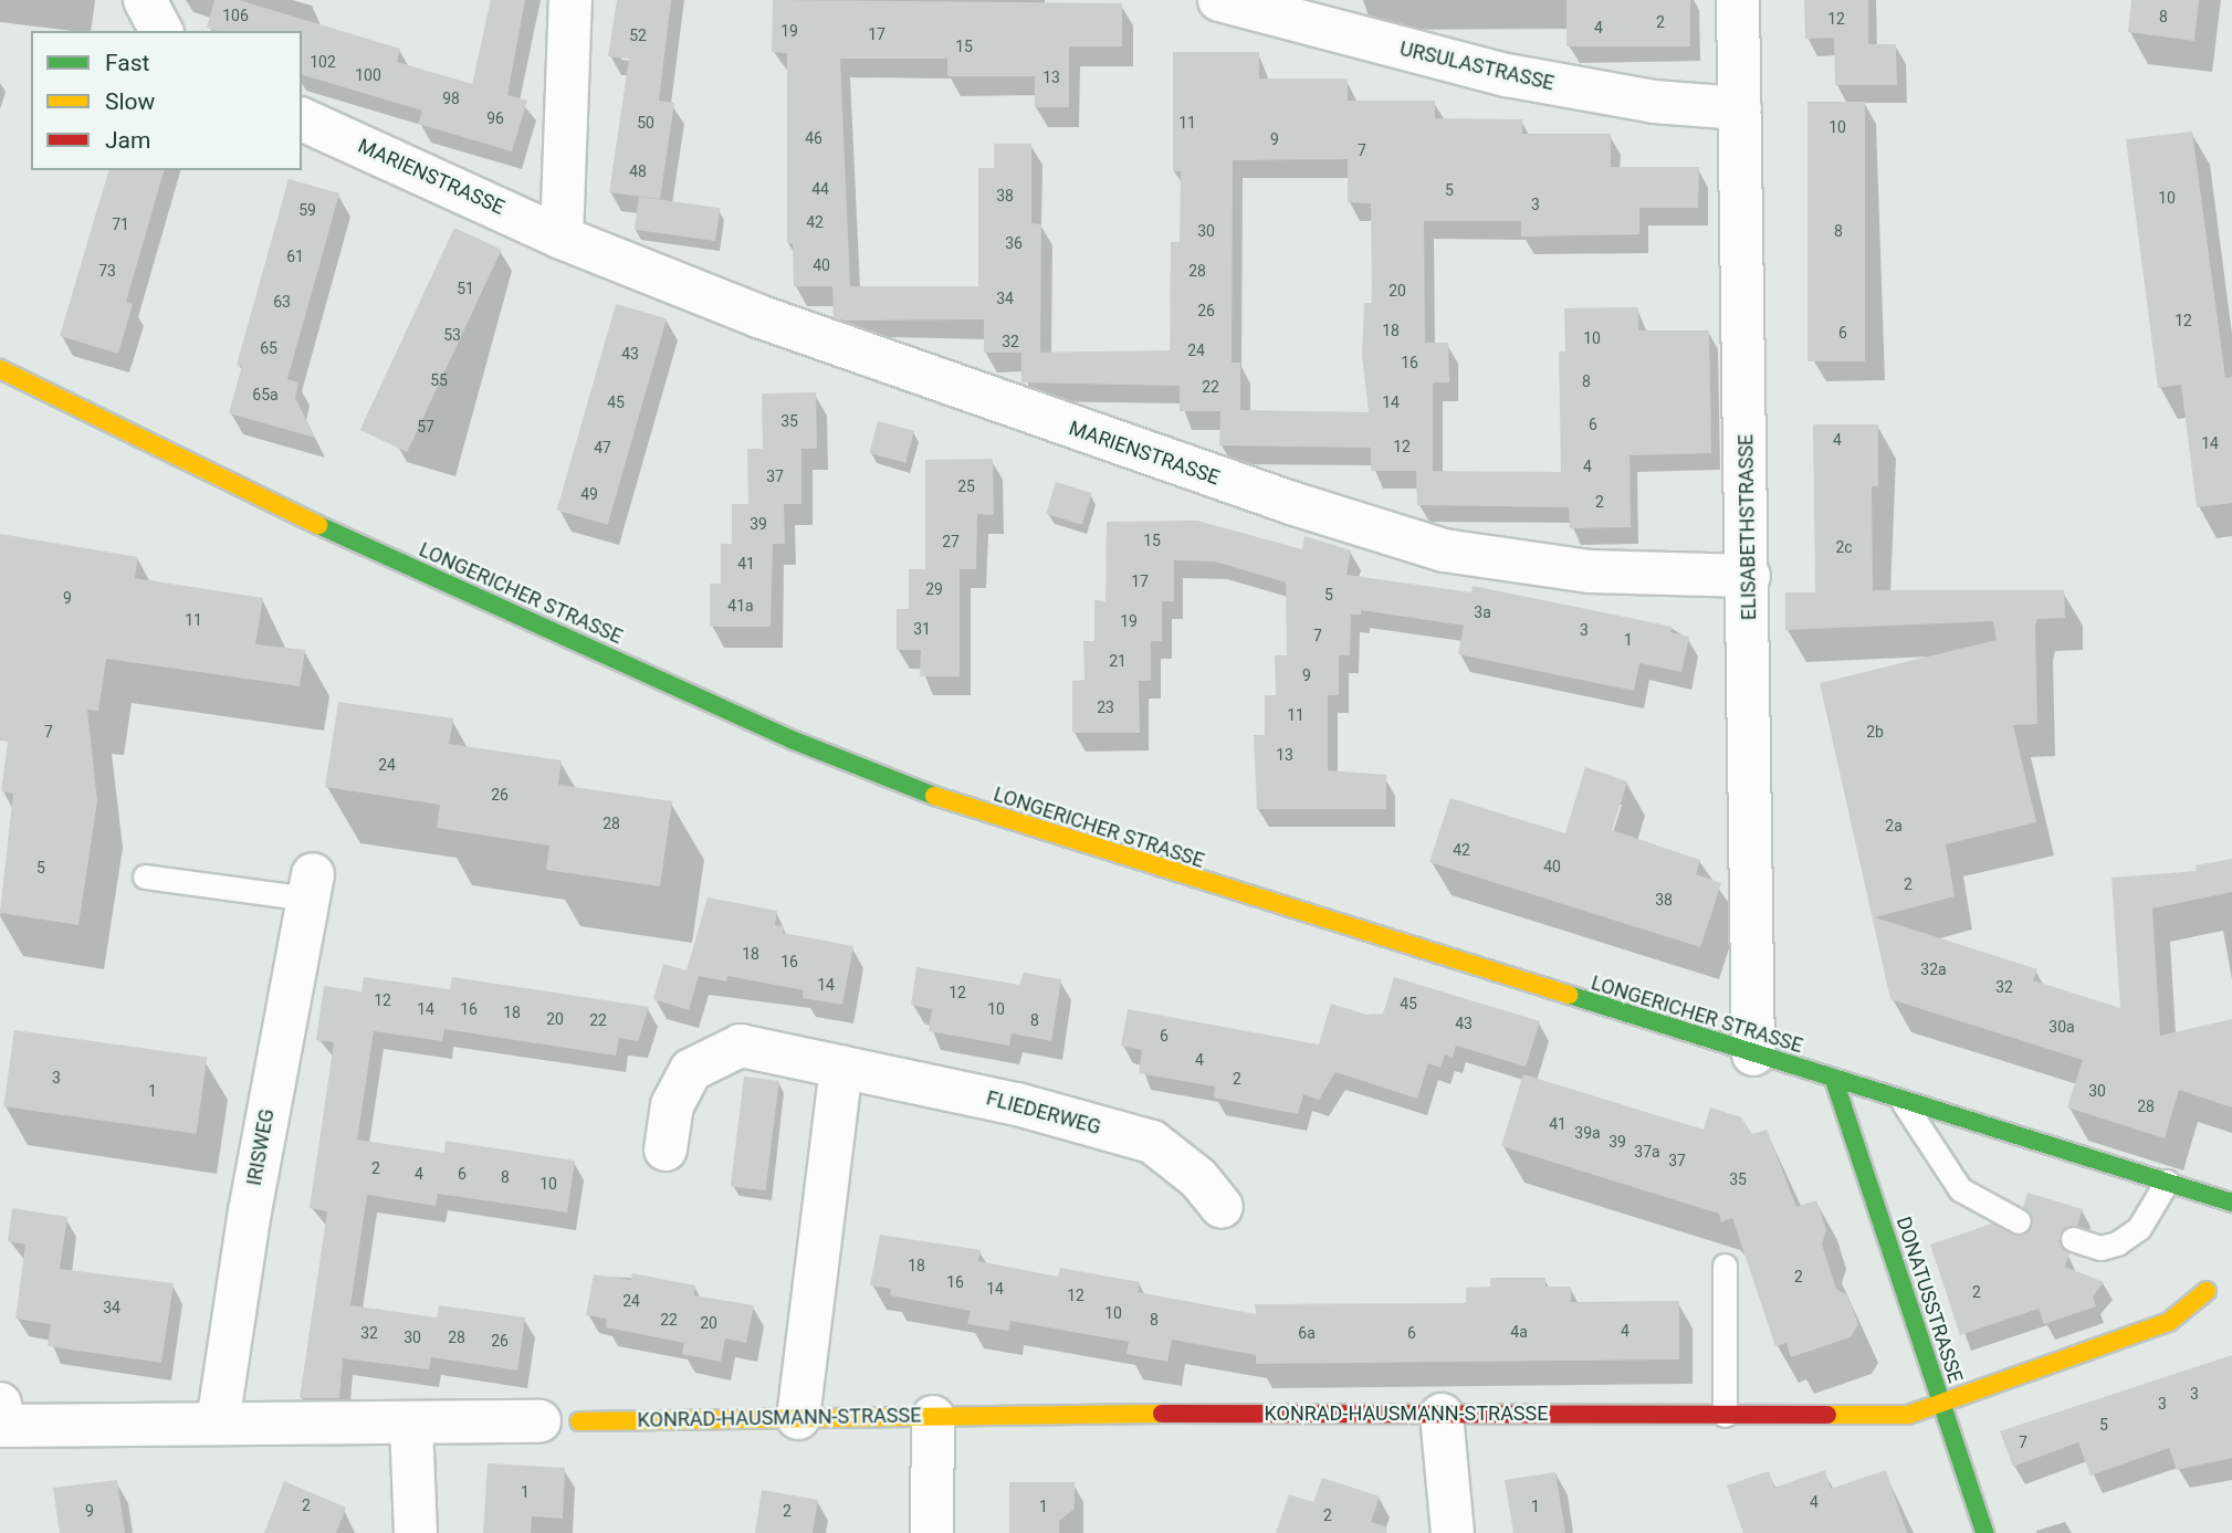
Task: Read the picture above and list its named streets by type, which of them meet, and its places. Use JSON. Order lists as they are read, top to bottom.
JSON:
{
  "streets": {
    "street": [
      "URSULASTRASSE",
      "MARIENSTRASSE",
      "ELISABETHSTRASSE",
      "LONGERICHER STRASSE",
      "FLIEDERWEG",
      "IRISWEG",
      "DONATUSSTRASSE",
      "KONRAD-HAUSMANN-STRASSE"
    ]
  },
  "crossings": [
    ["URSULASTRASSE", "ELISABETHSTRASSE"],
    ["MARIENSTRASSE", "ELISABETHSTRASSE"],
    ["ELISABETHSTRASSE", "LONGERICHER STRASSE"],
    ["LONGERICHER STRASSE", "DONATUSSTRASSE"],
    ["IRISWEG", "KONRAD-HAUSMANN-STRASSE"],
    ["DONATUSSTRASSE", "KONRAD-HAUSMANN-STRASSE"]
  ],
  "house_numbers": [
    "106",
    "8",
    "12",
    "2",
    "4",
    "19",
    "17",
    "52",
    "15",
    "102",
    "100",
    "13",
    "98",
    "96",
    "50",
    "11",
    "10",
    "46",
    "9",
    "7",
    "48",
    "44",
    "5",
    "38",
    "10",
    "3",
    "59",
    "42",
    "71",
    "30",
    "8",
    "36",
    "61",
    "40",
    "73",
    "28",
    "51",
    "20",
    "34",
    "63",
    "26",
    "12",
    "18",
    "6",
    "53",
    "10",
    "32",
    "65",
    "24",
    "43",
    "16",
    "55",
    "8",
    "22",
    "65a",
    "45",
    "14",
    "35",
    "6",
    "57",
    "4",
    "14",
    "12",
    "47",
    "4",
    "37",
    "25",
    "49",
    "2",
    "39",
    "15",
    "27",
    "2c",
    "41",
    "17",
    "29",
    "5",
    "9",
    "41a",
    "3a",
    "11",
    "19",
    "31",
    "3",
    "7",
    "1",
    "21",
    "9",
    "23",
    "11",
    "7",
    "2b",
    "13",
    "24",
    "26",
    "28",
    "2a",
    "42",
    "40",
    "5",
    "2",
    "38",
    "18",
    "16",
    "32a",
    "14",
    "32",
    "12",
    "12",
    "45",
    "14",
    "16",
    "10",
    "18",
    "20",
    "22",
    "8",
    "43",
    "30a",
    "6",
    "4",
    "3",
    "2",
    "1",
    "30",
    "28",
    "41",
    "39a",
    "39",
    "37a",
    "37",
    "2",
    "4",
    "6",
    "8",
    "35",
    "10",
    "18",
    "2",
    "16",
    "14",
    "2",
    "12",
    "24",
    "34",
    "10",
    "22",
    "8",
    "20",
    "4",
    "4a",
    "32",
    "6a",
    "6",
    "30",
    "28",
    "26",
    "3",
    "3",
    "5",
    "7",
    "1",
    "4",
    "2",
    "1",
    "1",
    "9",
    "2",
    "2"
  ],
  "legend": ["Fast", "Slow", "Jam"]
}
